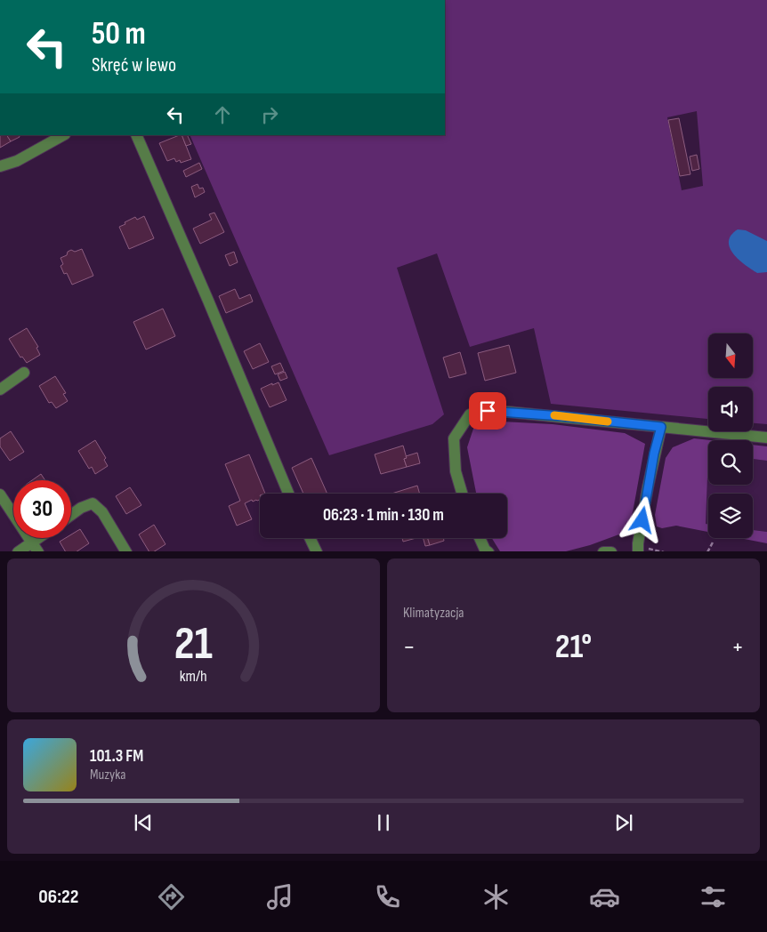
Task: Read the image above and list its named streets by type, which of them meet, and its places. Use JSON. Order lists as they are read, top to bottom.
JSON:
{
  "north": "bottom",
  "page": {
    "turn": ["50 m", "Skręć w lewo"],
    "limit": "30",
    "trip": "06:23 · 1 min · 130 m",
    "tile": "Klimatyzacja",
    "heat": ["−", "21°", "+"],
    "song": ["101.3 FM", "Muzyka"],
    "tabs": "06:22",
    "gauge": ["21", "km/h"]
  }
}
